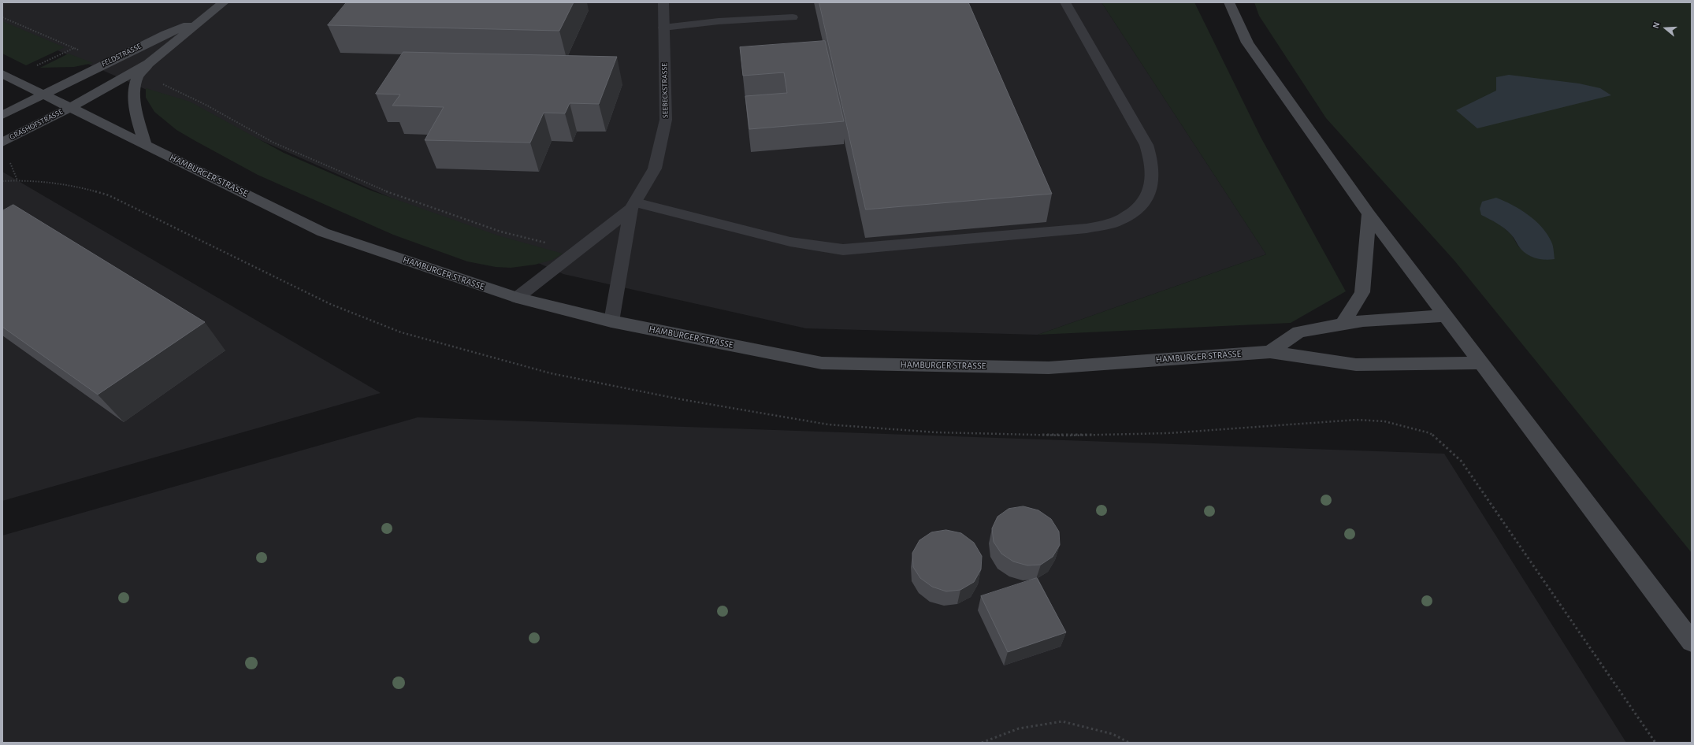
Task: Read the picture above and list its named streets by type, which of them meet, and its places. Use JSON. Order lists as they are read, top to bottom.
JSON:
{
  "streets": {
    "main road": ["FELDSTRASSE", "GRASHOFSTRASSE", "HAMBURGER STRASSE"],
    "street": ["SEEBECKSTRASSE"]
  },
  "crossings": [
    ["FELDSTRASSE", "GRASHOFSTRASSE"],
    ["FELDSTRASSE", "HAMBURGER STRASSE"],
    ["SEEBECKSTRASSE", "HAMBURGER STRASSE"],
    ["GRASHOFSTRASSE", "HAMBURGER STRASSE"]
  ],
  "north": "left"
}
